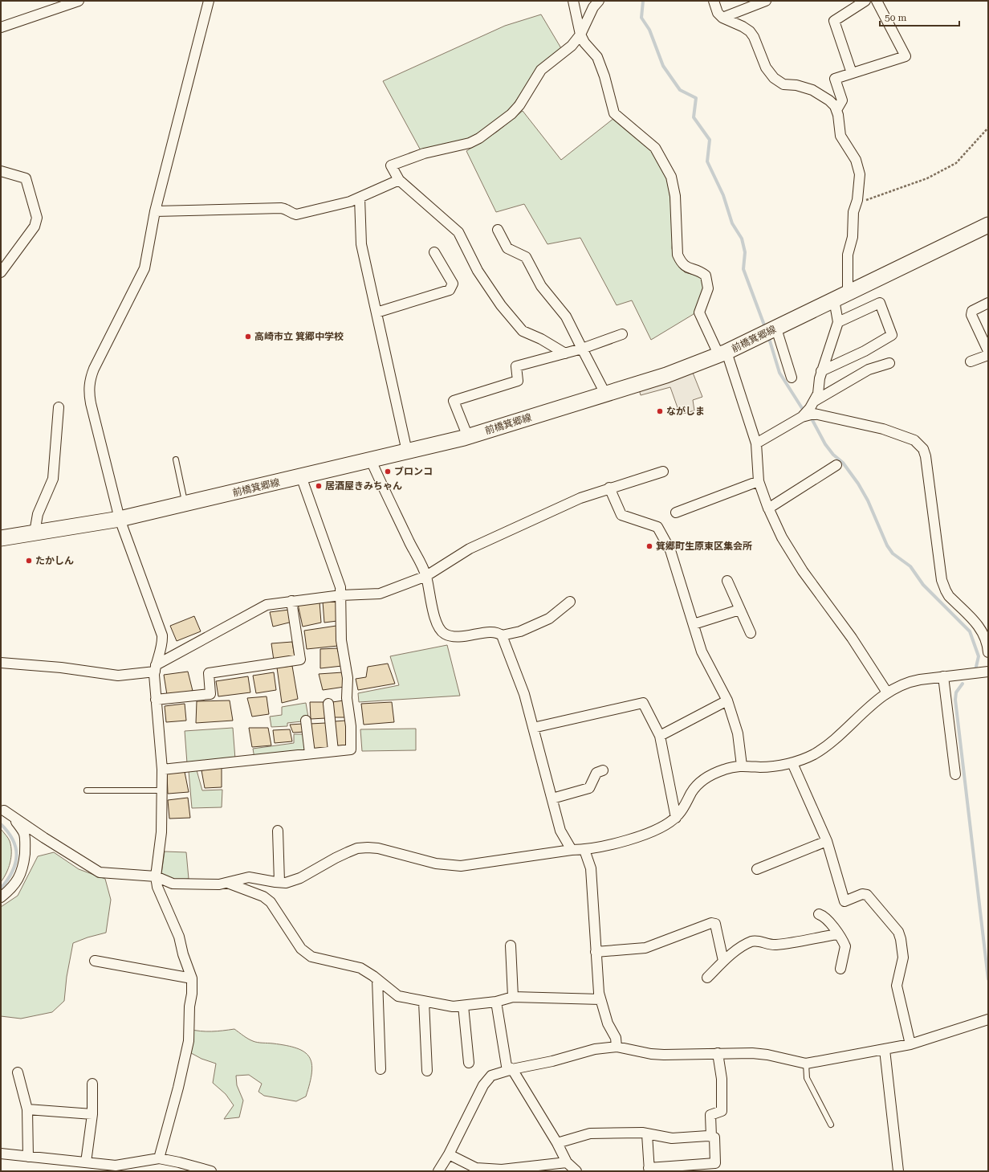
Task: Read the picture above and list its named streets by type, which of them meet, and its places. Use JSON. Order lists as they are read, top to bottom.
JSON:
{
  "streets": {
    "main road": ["前橋箕郷線"]
  },
  "places": [
    "高崎市立 箕郷中学校",
    "ながしま",
    "ブロンコ",
    "居酒屋きみちゃん",
    "箕郷町生原東区集会所",
    "たかしん"
  ],
  "scale_bar": "50 m"
}
